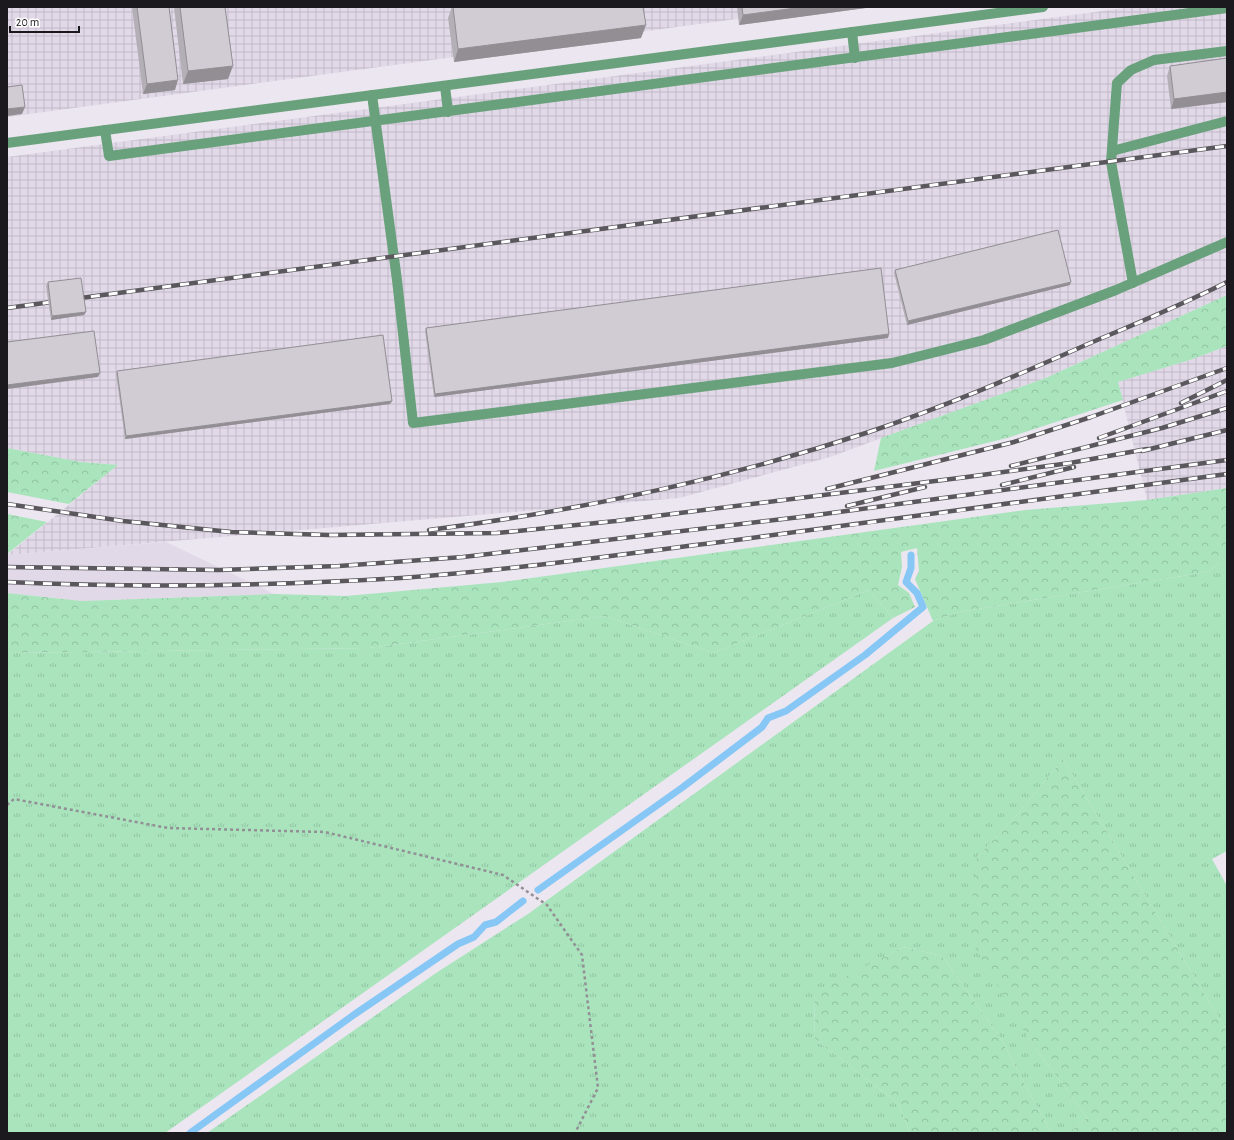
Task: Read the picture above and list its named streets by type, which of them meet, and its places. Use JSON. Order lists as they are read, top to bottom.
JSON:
{
  "scale_bar": "20 m"
}
